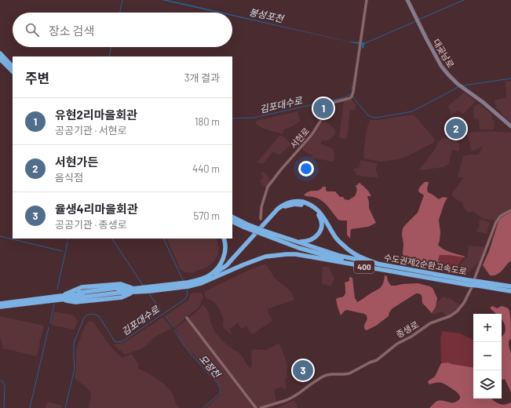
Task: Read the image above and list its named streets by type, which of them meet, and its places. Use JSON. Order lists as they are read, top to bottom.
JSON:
{
  "streets": {
    "highway": ["수도권제2순환고속도로", "400"],
    "street": ["대곶남로", "서현로", "종생로"]
  },
  "water": ["봉성포천", "김포대수로", "모정천"],
  "page": {
    "search": "장소 검색",
    "heading": ["주변", "3개 결과"],
    "pins": ["1", "2", "3"],
    "list": [
      {
        "mark": "1",
        "name": "유현2리마을회관",
        "note": "공공기관 · 서현로",
        "value": "180 m"
      },
      {
        "mark": "2",
        "name": "서현가든",
        "note": "음식점",
        "value": "440 m"
      },
      {
        "mark": "3",
        "name": "율생4리마을회관",
        "note": "공공기관 · 종생로",
        "value": "570 m"
      }
    ],
    "map_buttons": ["+", "−"]
  }
}
